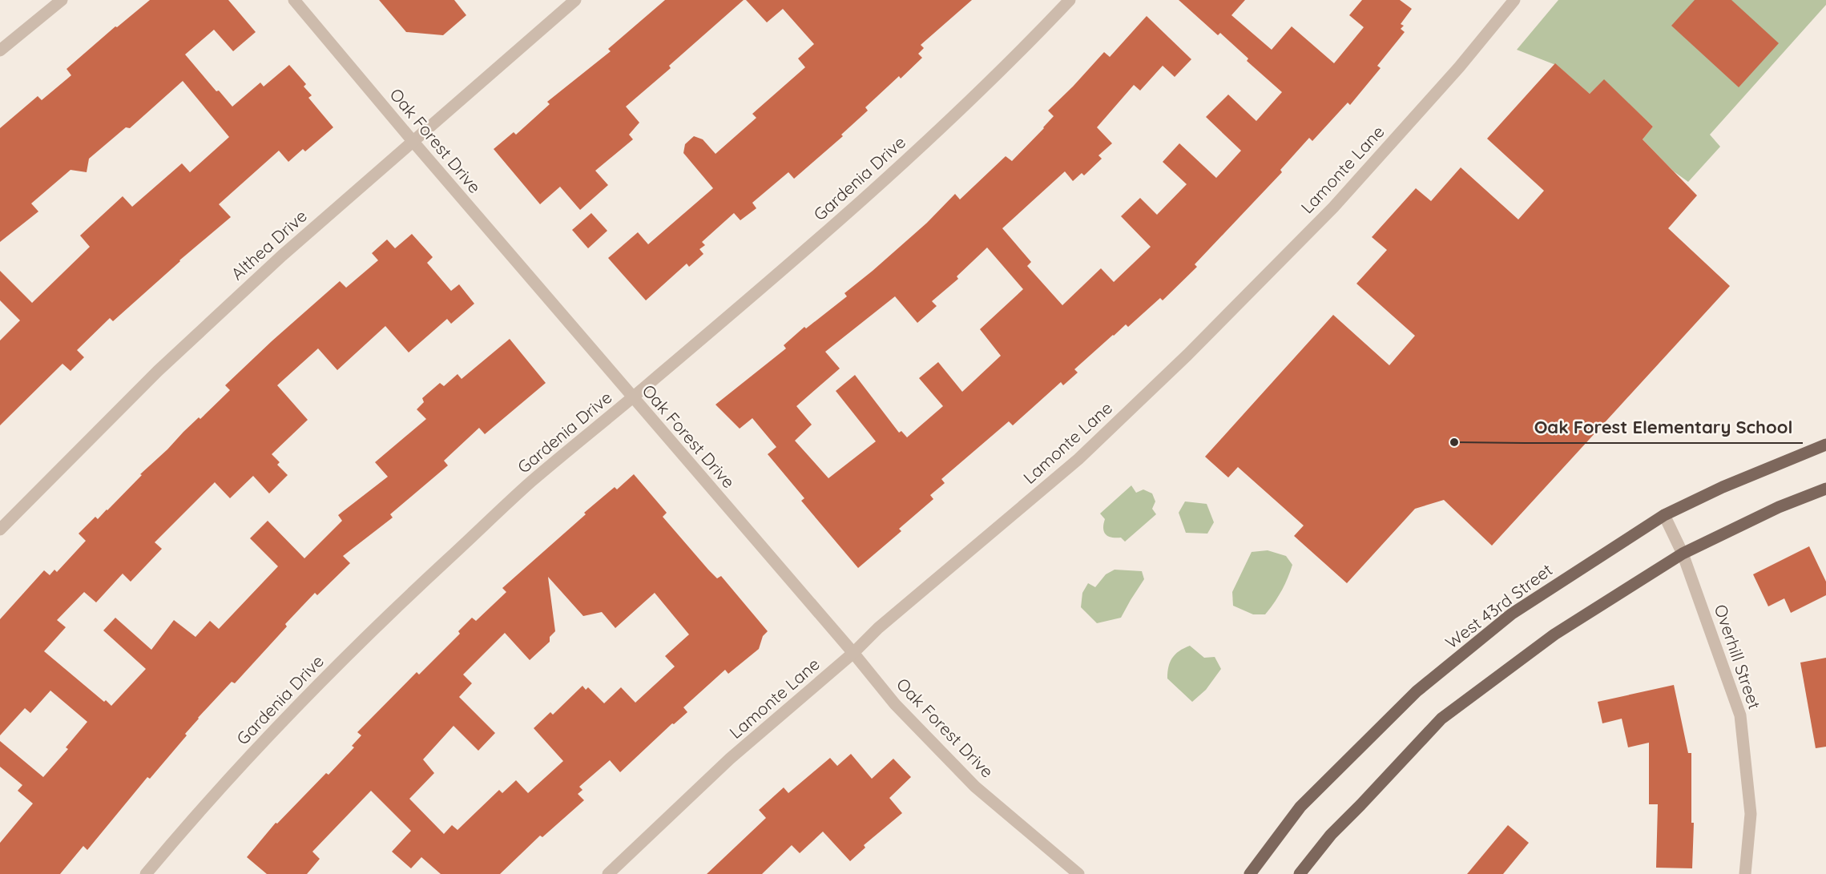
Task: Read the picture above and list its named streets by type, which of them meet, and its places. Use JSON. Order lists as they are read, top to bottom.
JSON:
{
  "streets": {
    "main road": ["West 43rd Street"],
    "street": [
      "Oak Forest Drive",
      "Lamonte Lane",
      "Gardenia Drive",
      "Althea Drive",
      "Overhill Street"
    ]
  },
  "crossings": [
    ["Oak Forest Drive", "Lamonte Lane"],
    ["Oak Forest Drive", "Gardenia Drive"],
    ["Oak Forest Drive", "Althea Drive"],
    ["West 43rd Street", "Overhill Street"]
  ],
  "places": ["Oak Forest Elementary School"]
}
